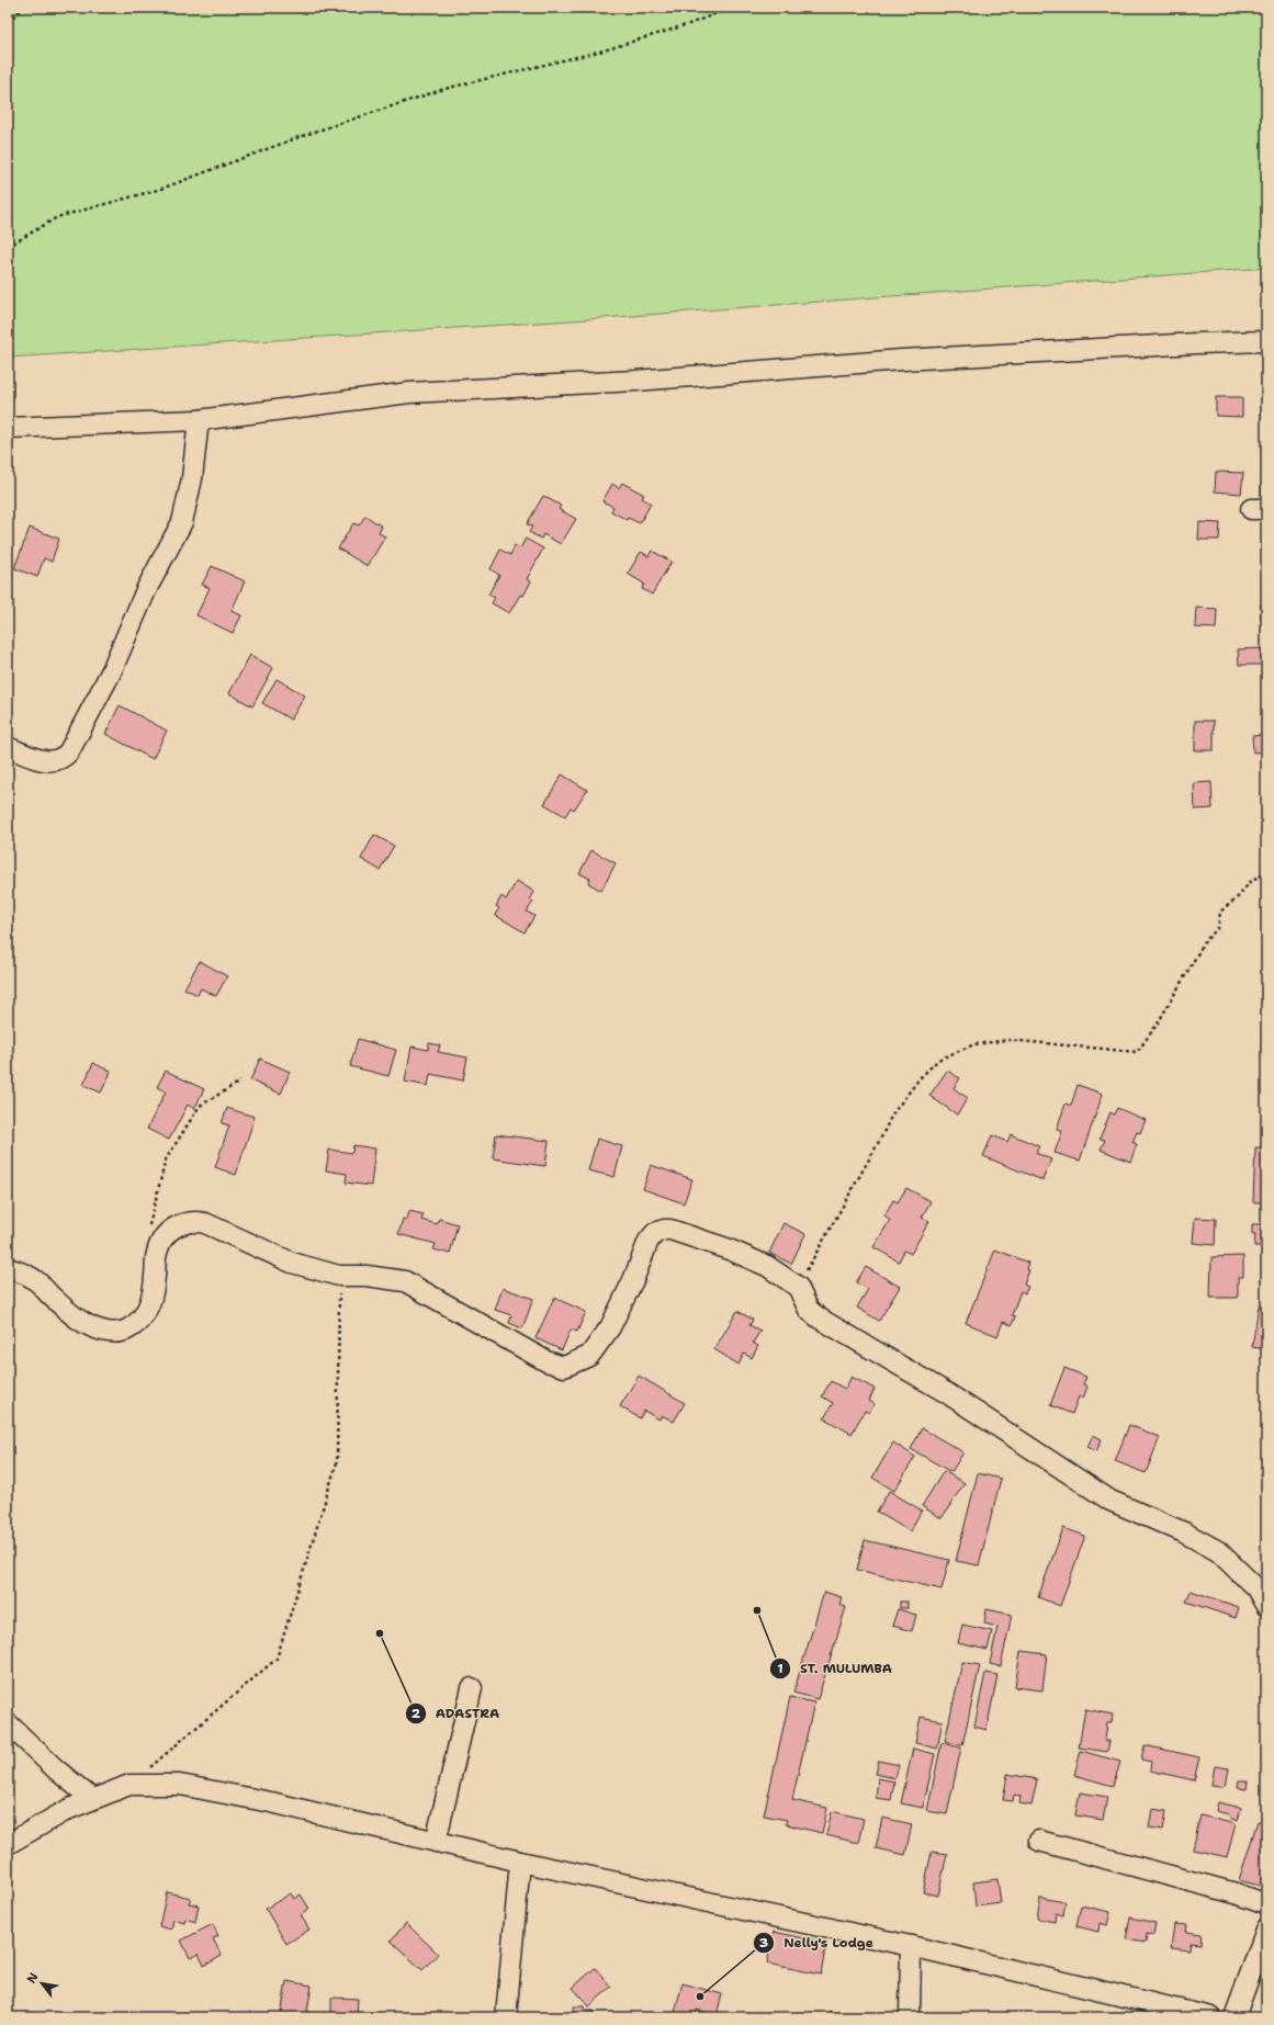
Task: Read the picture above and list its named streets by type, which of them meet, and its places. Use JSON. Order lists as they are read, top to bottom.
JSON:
{
  "places": ["ST. MULUMBA", "ADASTRA", "Nelly's Lodge"],
  "north": "top left"
}
